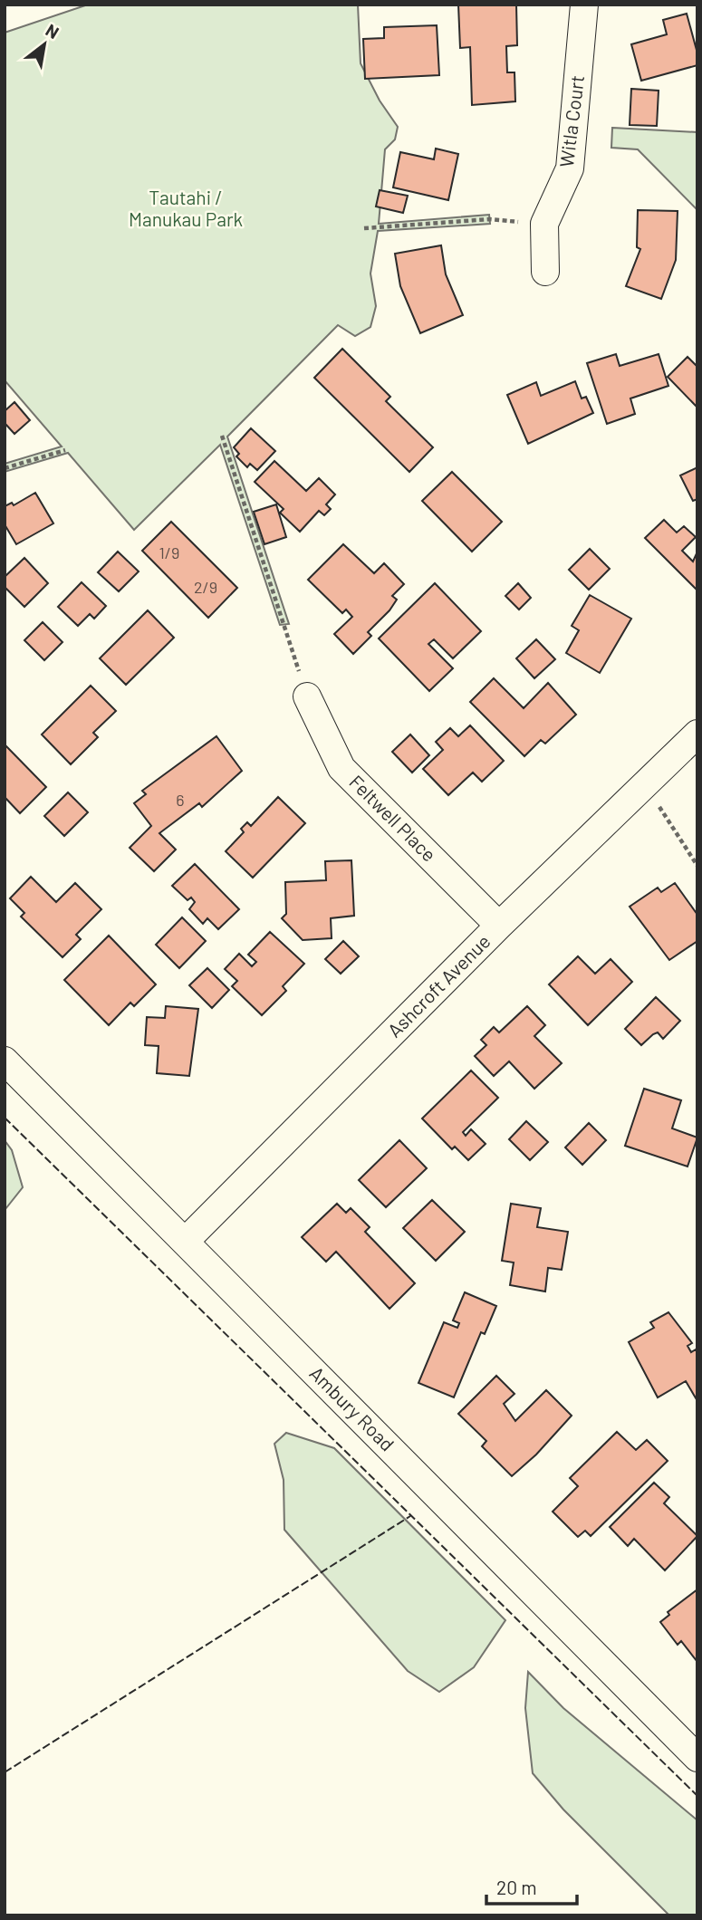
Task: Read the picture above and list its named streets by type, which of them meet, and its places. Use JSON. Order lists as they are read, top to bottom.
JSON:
{
  "streets": {
    "street": [
      "Witla Court",
      "Feltwell Place",
      "Ashcroft Avenue",
      "Ambury Road"
    ]
  },
  "crossings": [
    ["Feltwell Place", "Ashcroft Avenue"],
    ["Ashcroft Avenue", "Ambury Road"]
  ],
  "parks": ["Tautahi / Manukau Park"],
  "house_numbers": ["1/9", "2/9", "6"],
  "scale_bar": "20 m",
  "north": "top right"
}
